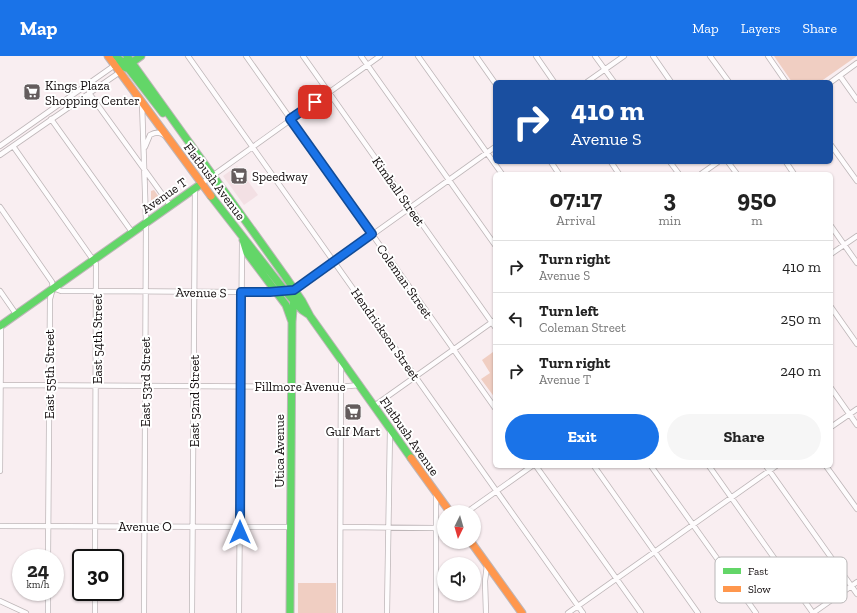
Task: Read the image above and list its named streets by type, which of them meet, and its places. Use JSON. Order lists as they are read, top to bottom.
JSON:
{
  "streets": {
    "main road": ["Flatbush Avenue", "Avenue T", "Utica Avenue"],
    "street": [
      "Kimball Street",
      "Coleman Street",
      "Avenue S",
      "Hendrickson Street",
      "East 54th Street",
      "East 55th Street",
      "East 53rd Street",
      "Fillmore Avenue",
      "East 52nd Street",
      "Avenue O"
    ]
  },
  "crossings": [
    ["Flatbush Avenue", "Avenue T"],
    ["Flatbush Avenue", "Avenue S"],
    ["Flatbush Avenue", "East 53rd Street"],
    ["Flatbush Avenue", "Fillmore Avenue"],
    ["Flatbush Avenue", "East 52nd Street"],
    ["Flatbush Avenue", "Utica Avenue"],
    ["Kimball Street", "Avenue T"],
    ["Kimball Street", "Avenue S"],
    ["Avenue T", "Coleman Street"],
    ["Avenue T", "Avenue S"],
    ["Avenue T", "Hendrickson Street"],
    ["Avenue T", "East 54th Street"],
    ["Avenue T", "East 55th Street"],
    ["Avenue T", "East 53rd Street"],
    ["Avenue T", "East 52nd Street"],
    ["Coleman Street", "Avenue S"],
    ["Avenue S", "Hendrickson Street"],
    ["Avenue S", "East 54th Street"],
    ["Avenue S", "East 55th Street"],
    ["Avenue S", "East 53rd Street"],
    ["Avenue S", "East 52nd Street"],
    ["Avenue S", "Utica Avenue"],
    ["East 54th Street", "Fillmore Avenue"],
    ["East 54th Street", "Avenue O"],
    ["East 55th Street", "Fillmore Avenue"],
    ["East 55th Street", "Avenue O"],
    ["East 53rd Street", "Fillmore Avenue"],
    ["East 53rd Street", "Avenue O"],
    ["Fillmore Avenue", "East 52nd Street"],
    ["Fillmore Avenue", "Utica Avenue"],
    ["East 52nd Street", "Avenue O"],
    ["Utica Avenue", "Avenue O"]
  ],
  "places": {
    "supermarket": ["Kings Plaza Shopping Center", "Speedway", "Gulf Mart"]
  },
  "legend": ["Fast", "Slow"],
  "north": "bottom",
  "page": {
    "header": "Map",
    "nav": ["Map", "Layers", "Share"],
    "turn": ["410 m", "Avenue S"],
    "eta": [
      "07:17",
      "Arrival",
      "3",
      "min",
      "950",
      "m"
    ],
    "list": [
      {
        "name": "Turn right",
        "note": "Avenue S",
        "value": "410 m"
      },
      {
        "name": "Turn left",
        "note": "Coleman Street",
        "value": "250 m"
      },
      {
        "name": "Turn right",
        "note": "Avenue T",
        "value": "240 m"
      }
    ],
    "buttons": ["Exit", "Share"],
    "speed": "24 km/h",
    "limit": "30"
  }
}
